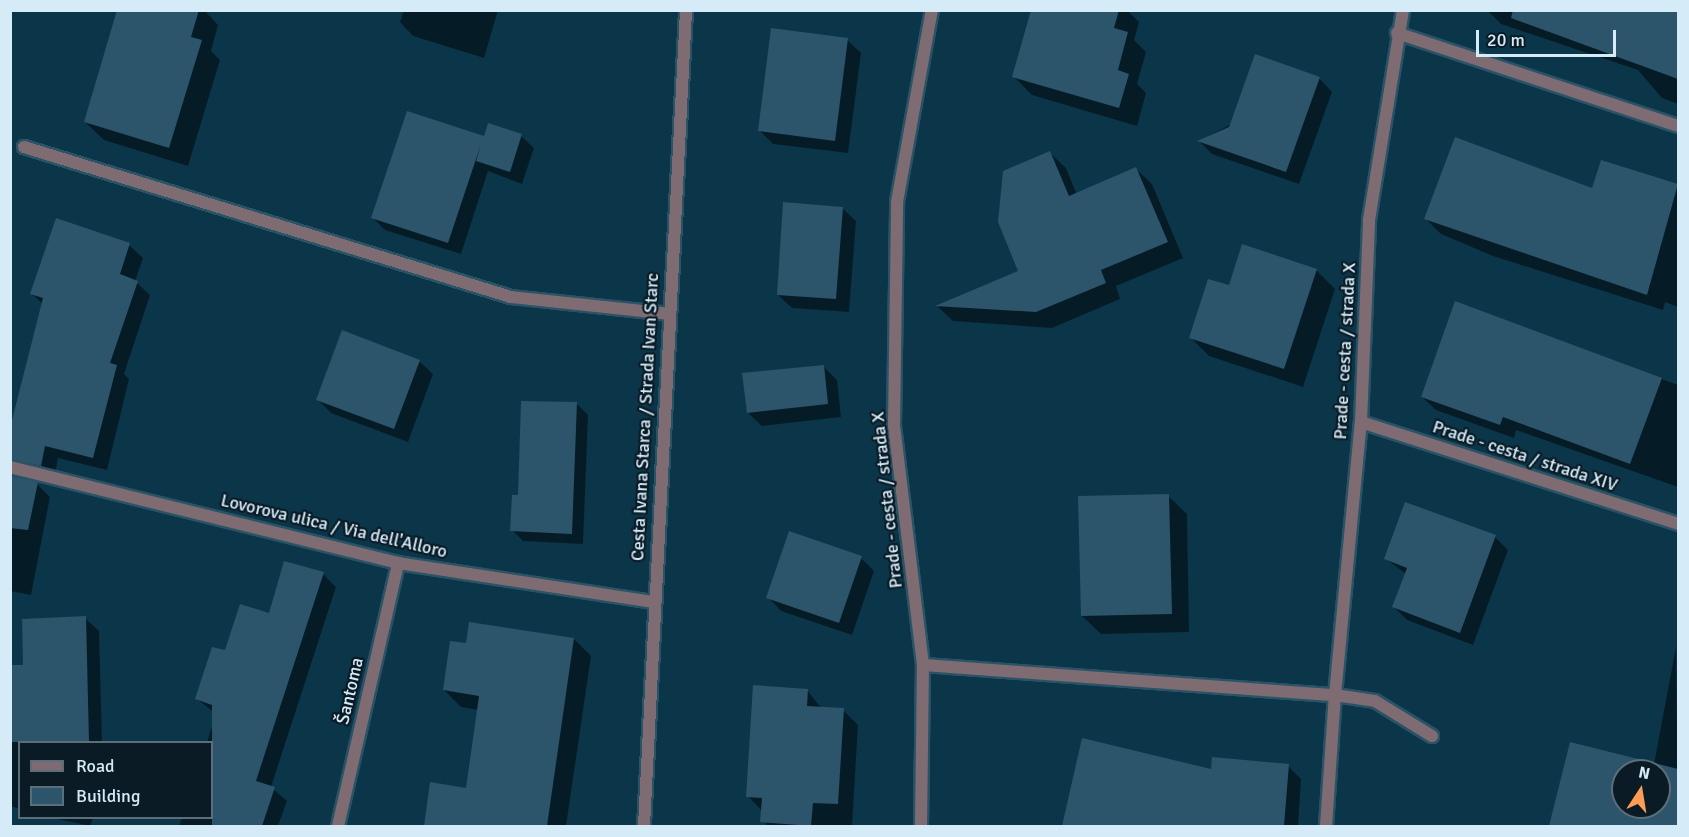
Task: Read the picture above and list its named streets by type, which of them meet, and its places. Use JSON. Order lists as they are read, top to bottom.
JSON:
{
  "streets": {
    "street": [
      "Prade - cesta / strada X",
      "Cesta Ivana Starca / Strada Ivan Starc",
      "Prade - cesta / strada XIV",
      "Lovorova ulica / Via dell'Alloro",
      "Šantoma"
    ]
  },
  "crossings": [
    ["Prade - cesta / strada X", "Prade - cesta / strada XIV"],
    ["Cesta Ivana Starca / Strada Ivan Starc", "Lovorova ulica / Via dell'Alloro"],
    ["Lovorova ulica / Via dell'Alloro", "Šantoma"]
  ],
  "legend": ["Road", "Building"],
  "scale_bar": "20 m",
  "north": "top"
}
